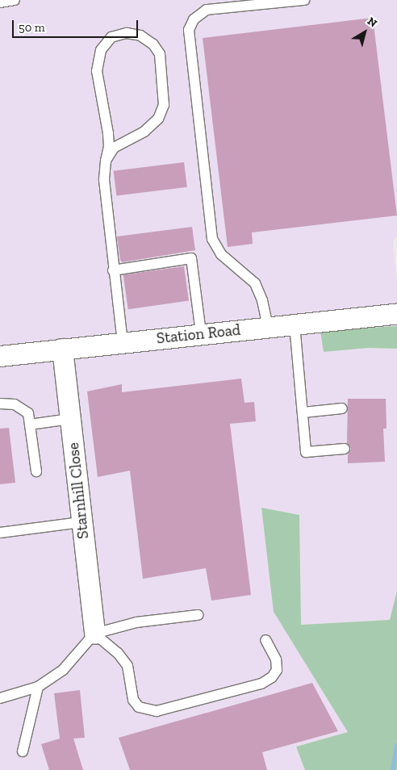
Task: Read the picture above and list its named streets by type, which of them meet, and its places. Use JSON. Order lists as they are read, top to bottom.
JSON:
{
  "streets": {
    "street": ["Station Road", "Starnhill Close"]
  },
  "crossings": [
    ["Station Road", "Starnhill Close"]
  ],
  "scale_bar": "50 m",
  "north": "top right"
}
